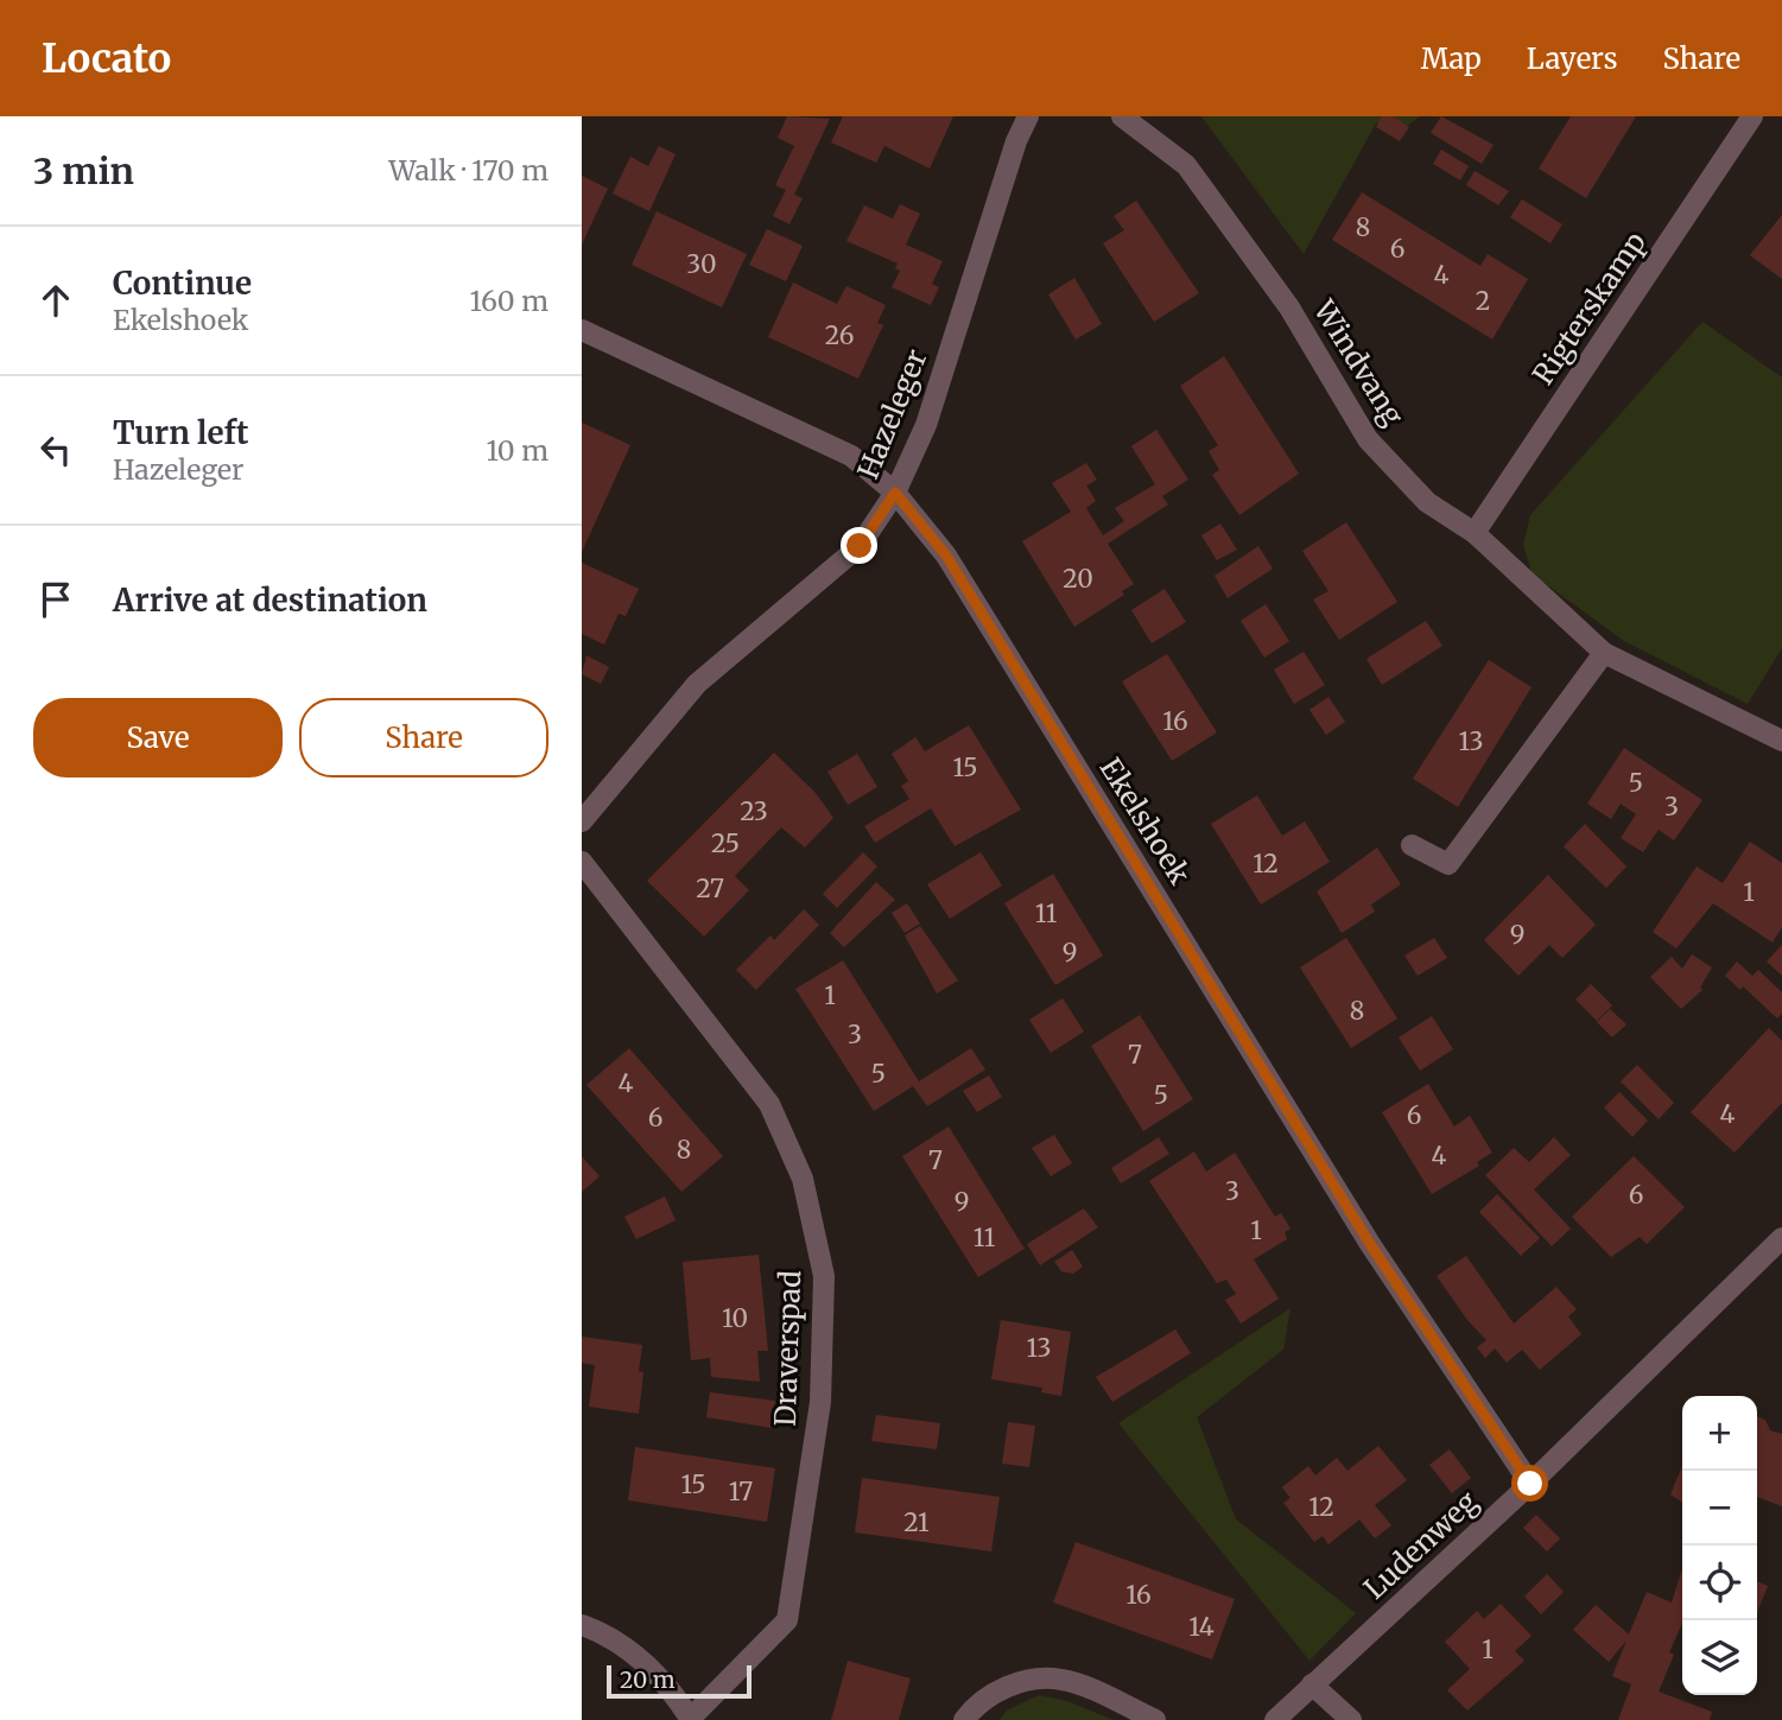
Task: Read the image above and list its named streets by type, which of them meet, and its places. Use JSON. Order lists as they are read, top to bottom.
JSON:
{
  "streets": {
    "street": [
      "Rigterskamp",
      "Windvang",
      "Hazeleger",
      "Ekelshoek",
      "Draverspad",
      "Ludenweg"
    ]
  },
  "crossings": [
    ["Rigterskamp", "Windvang"],
    ["Hazeleger", "Ekelshoek"],
    ["Ekelshoek", "Ludenweg"]
  ],
  "house_numbers": [
    "8",
    "6",
    "30",
    "4",
    "2",
    "26",
    "20",
    "16",
    "13",
    "15",
    "5",
    "3",
    "23",
    "25",
    "12",
    "27",
    "1",
    "11",
    "9",
    "9",
    "1",
    "8",
    "3",
    "7",
    "5",
    "4",
    "5",
    "4",
    "6",
    "6",
    "8",
    "4",
    "7",
    "3",
    "6",
    "9",
    "1",
    "11",
    "10",
    "13",
    "15",
    "17",
    "12",
    "21",
    "16",
    "14",
    "1"
  ],
  "scale_bar": "20 m",
  "page": {
    "header": "Locato",
    "nav": ["Map", "Layers", "Share"],
    "heading": ["3 min", "Walk · 170 m"],
    "list": [
      ["Continue", "Ekelshoek", "160 m"],
      ["Turn left", "Hazeleger", "10 m"],
      "Arrive at destination"
    ],
    "buttons": ["Save", "Share"],
    "map_buttons": ["+", "−"],
    "scale": "20 m"
  }
}
